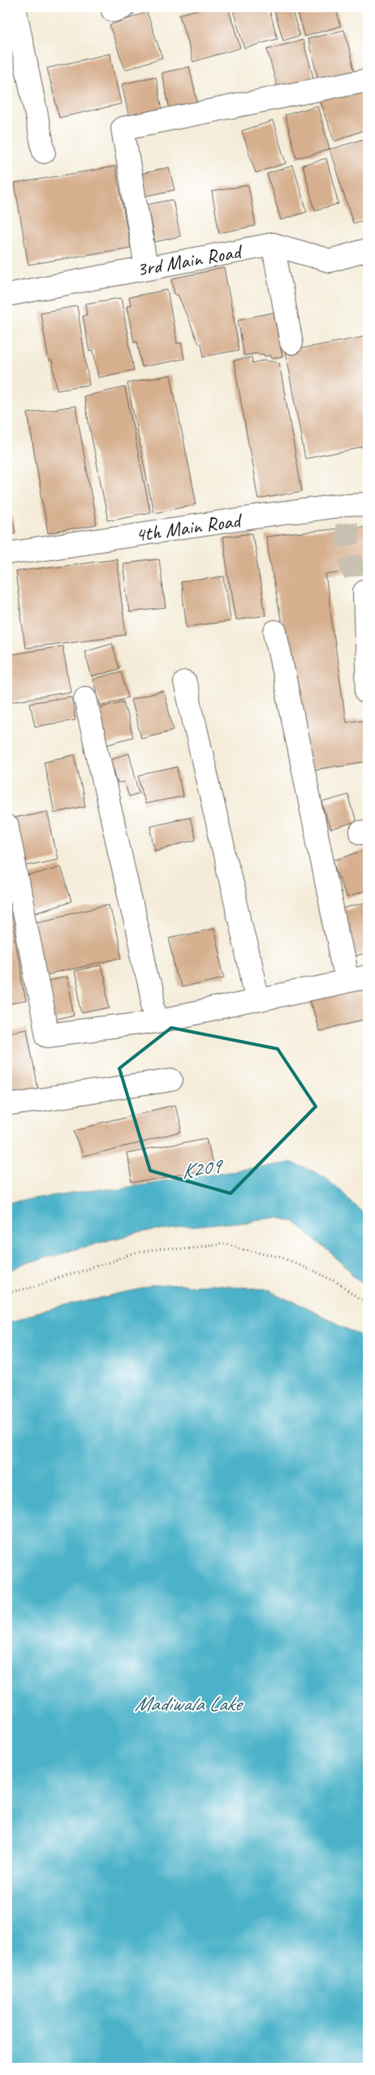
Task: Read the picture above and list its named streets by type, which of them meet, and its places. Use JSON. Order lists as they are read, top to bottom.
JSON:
{
  "streets": {
    "street": ["3rd Main Road", "4th Main Road"]
  },
  "water": ["K209", "Madiwala Lake"]
}
